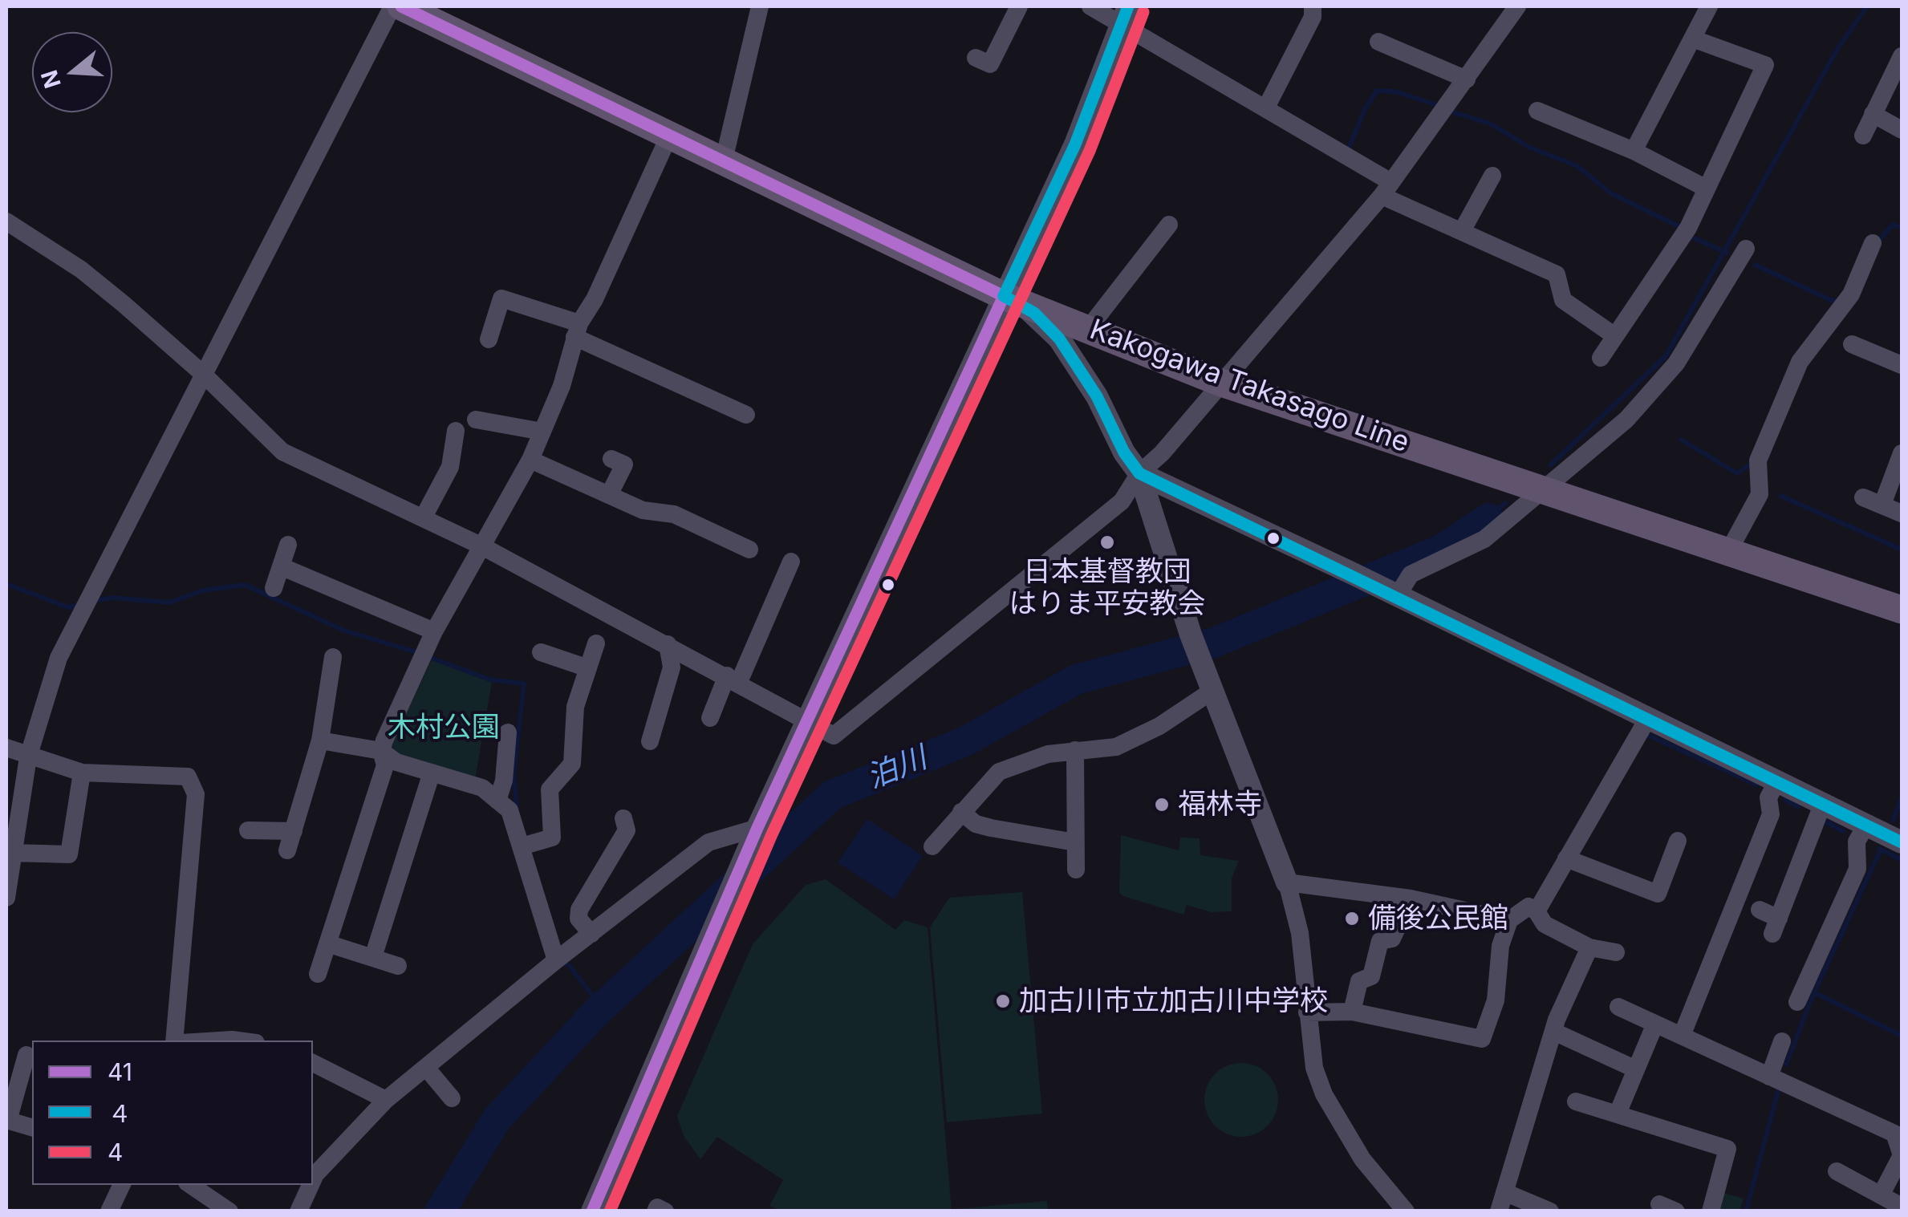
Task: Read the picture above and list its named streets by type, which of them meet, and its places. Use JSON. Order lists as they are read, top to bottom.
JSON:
{
  "streets": {
    "main road": ["Kakogawa Takasago Line"]
  },
  "water": ["泊川"],
  "parks": ["木村公園"],
  "places": [
    "日本基督教団 はりま平安教会",
    "福林寺",
    "備後公民館",
    "加古川市立加古川中学校"
  ],
  "lines": ["transit line 41", "transit line ４", "transit line 4"],
  "legend": ["41", "４", "4"],
  "north": "left"
}
